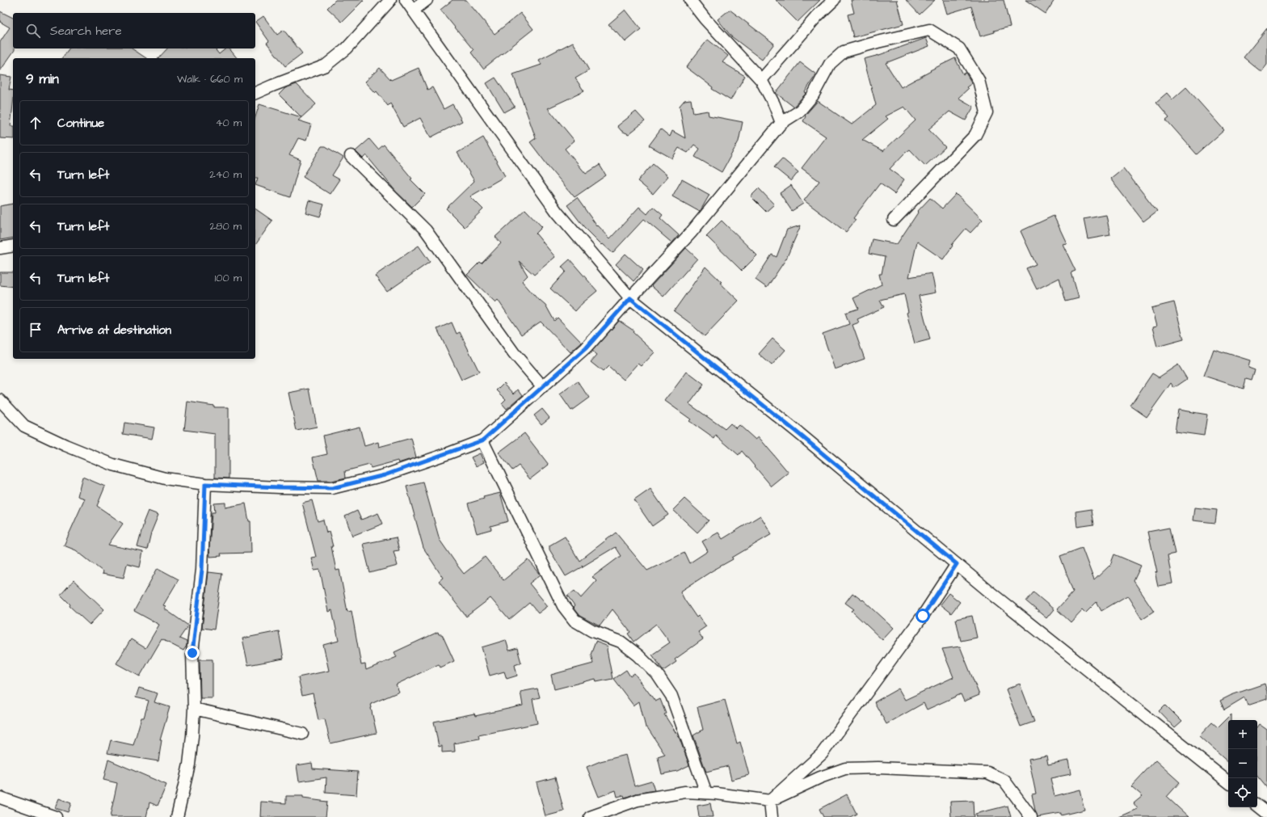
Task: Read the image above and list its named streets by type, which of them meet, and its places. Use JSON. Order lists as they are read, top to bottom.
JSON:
{
  "page": {
    "search": "Search here",
    "heading": ["9 min", "Walk · 660 m"],
    "list": [
      ["Continue", "40 m"],
      ["Turn left", "240 m"],
      ["Turn left", "280 m"],
      ["Turn left", "100 m"],
      "Arrive at destination"
    ],
    "map_buttons": ["+", "−"]
  }
}
